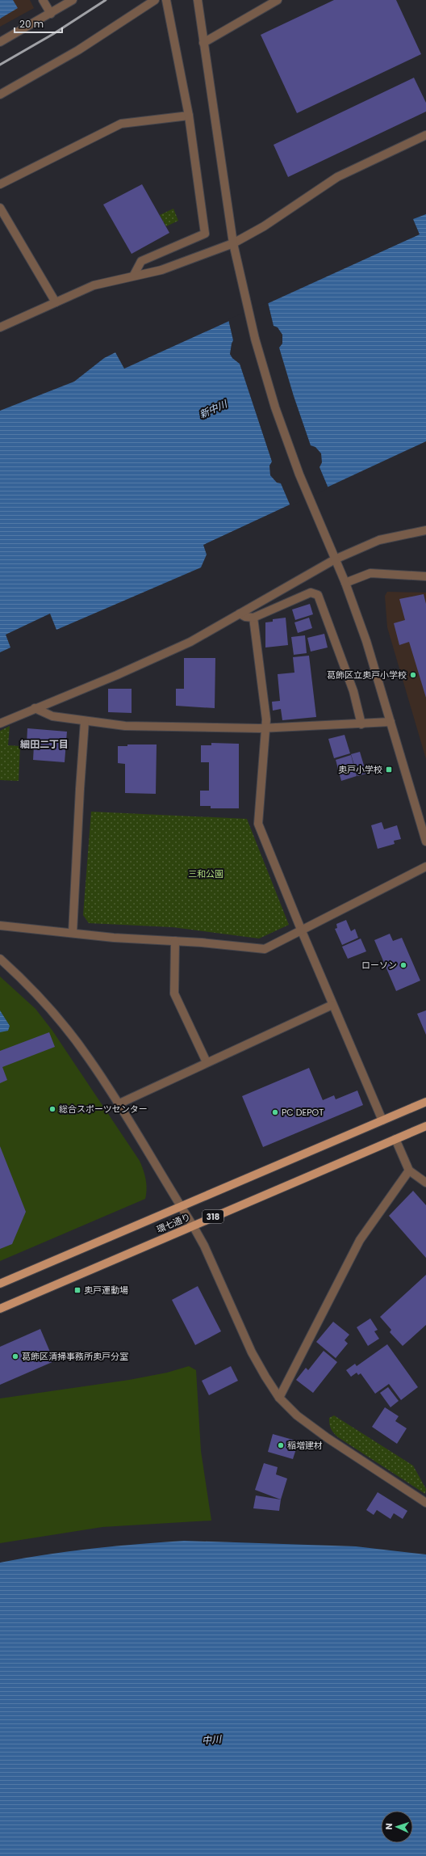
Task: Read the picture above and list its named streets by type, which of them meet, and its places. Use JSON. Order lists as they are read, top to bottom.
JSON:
{
  "streets": {
    "main road": ["318", "環七通り"]
  },
  "districts": ["細田二丁目"],
  "water": ["新中川", "中川"],
  "parks": ["三和公園"],
  "places": {
    "other": [
      "葛飾区立奥戸小学校",
      "ローソン",
      "総合スポーツセンター",
      "PC DEPOT",
      "葛飾区清掃事務所奥戸分室",
      "稲増建材"
    ],
    "transit": ["奥戸小学校", "奥戸運動場"]
  },
  "scale_bar": "20 m",
  "north": "left"
}
